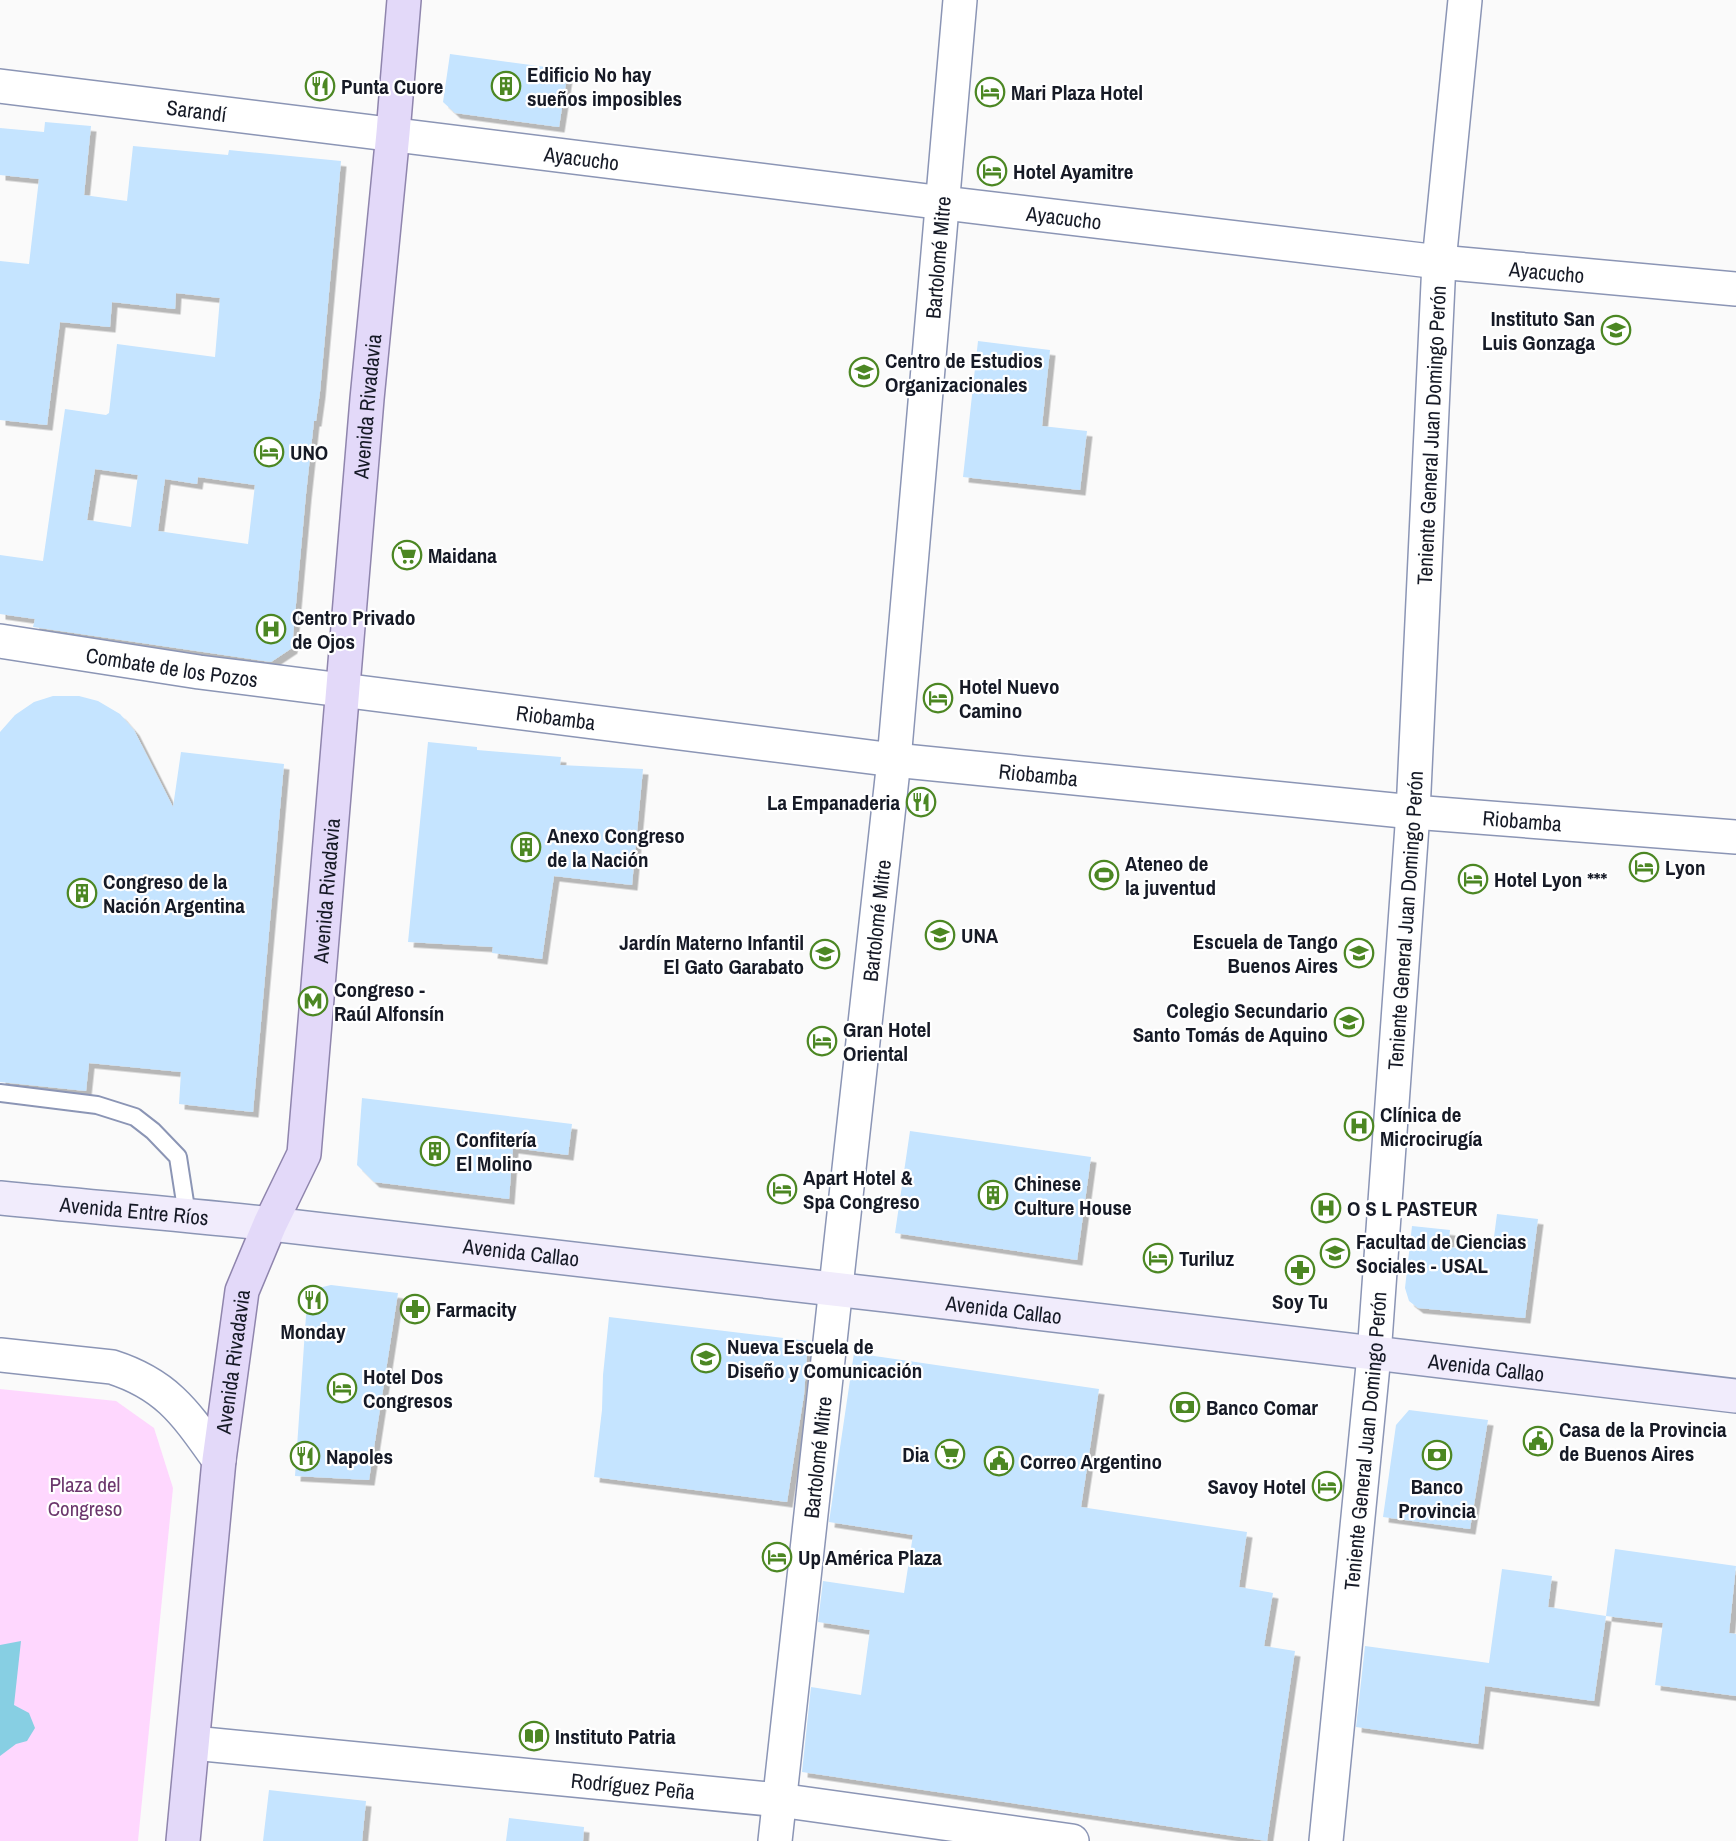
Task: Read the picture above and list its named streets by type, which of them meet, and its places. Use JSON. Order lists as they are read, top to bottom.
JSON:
{
  "streets": {
    "main road": ["Avenida Rivadavia", "Avenida Entre Ríos", "Avenida Callao"],
    "street": [
      "Sarandí",
      "Ayacucho",
      "Bartolomé Mitre",
      "Teniente General Juan Domingo Perón",
      "Combate de los Pozos",
      "Riobamba",
      "Rodríguez Peña"
    ]
  },
  "crossings": [
    ["Sarandí", "Ayacucho"],
    ["Sarandí", "Avenida Rivadavia"],
    ["Ayacucho", "Bartolomé Mitre"],
    ["Ayacucho", "Avenida Rivadavia"],
    ["Ayacucho", "Teniente General Juan Domingo Perón"],
    ["Bartolomé Mitre", "Riobamba"],
    ["Bartolomé Mitre", "Avenida Callao"],
    ["Bartolomé Mitre", "Rodríguez Peña"],
    ["Avenida Rivadavia", "Combate de los Pozos"],
    ["Avenida Rivadavia", "Riobamba"],
    ["Avenida Rivadavia", "Avenida Entre Ríos"],
    ["Avenida Rivadavia", "Avenida Callao"],
    ["Avenida Rivadavia", "Rodríguez Peña"],
    ["Teniente General Juan Domingo Perón", "Riobamba"],
    ["Teniente General Juan Domingo Perón", "Avenida Callao"],
    ["Combate de los Pozos", "Riobamba"],
    ["Avenida Entre Ríos", "Avenida Callao"]
  ],
  "parks": ["Plaza del Congreso"],
  "places": {
    "restaurant": [
      "Punta Cuore",
      "La Empanaderia",
      "Monday",
      "Napoles"
    ],
    "building": [
      "Edificio No hay sueños imposibles",
      "Anexo Congreso de la Nación",
      "Congreso de la Nación Argentina",
      "Confitería El Molino",
      "Chinese Culture House"
    ],
    "hotel": [
      "Mari Plaza Hotel",
      "Hotel Ayamitre",
      "UNO",
      "Hotel Nuevo Camino",
      "Lyon",
      "Hotel Lyon ***",
      "Gran Hotel Oriental",
      "Apart Hotel & Spa Congreso",
      "Turiluz",
      "Hotel Dos Congresos",
      "Savoy Hotel",
      "Up América Plaza"
    ],
    "school or university": [
      "Instituto San Luis Gonzaga",
      "Centro de Estudios Organizacionales",
      "UNA",
      "Escuela de Tango Buenos Aires",
      "Jardín Materno Infantil El Gato Garabato",
      "Colegio Secundario Santo Tomás de Aquino",
      "Facultad de Ciencias Sociales - USAL",
      "Nueva Escuela de Diseño y Comunicación"
    ],
    "supermarket": ["Maidana", "Dia"],
    "hospital": ["Centro Privado de Ojos", "Clínica de Microcirugía", "O S L PASTEUR"],
    "sports": ["Ateneo de la juventud"],
    "metro station": ["Congreso - Raúl Alfonsín"],
    "pharmacy": ["Soy Tu", "Farmacity"],
    "bank": ["Banco Comar", "Banco Provincia"],
    "public building": ["Casa de la Provincia de Buenos Aires", "Correo Argentino"],
    "library": ["Instituto Patria"]
  }
}
